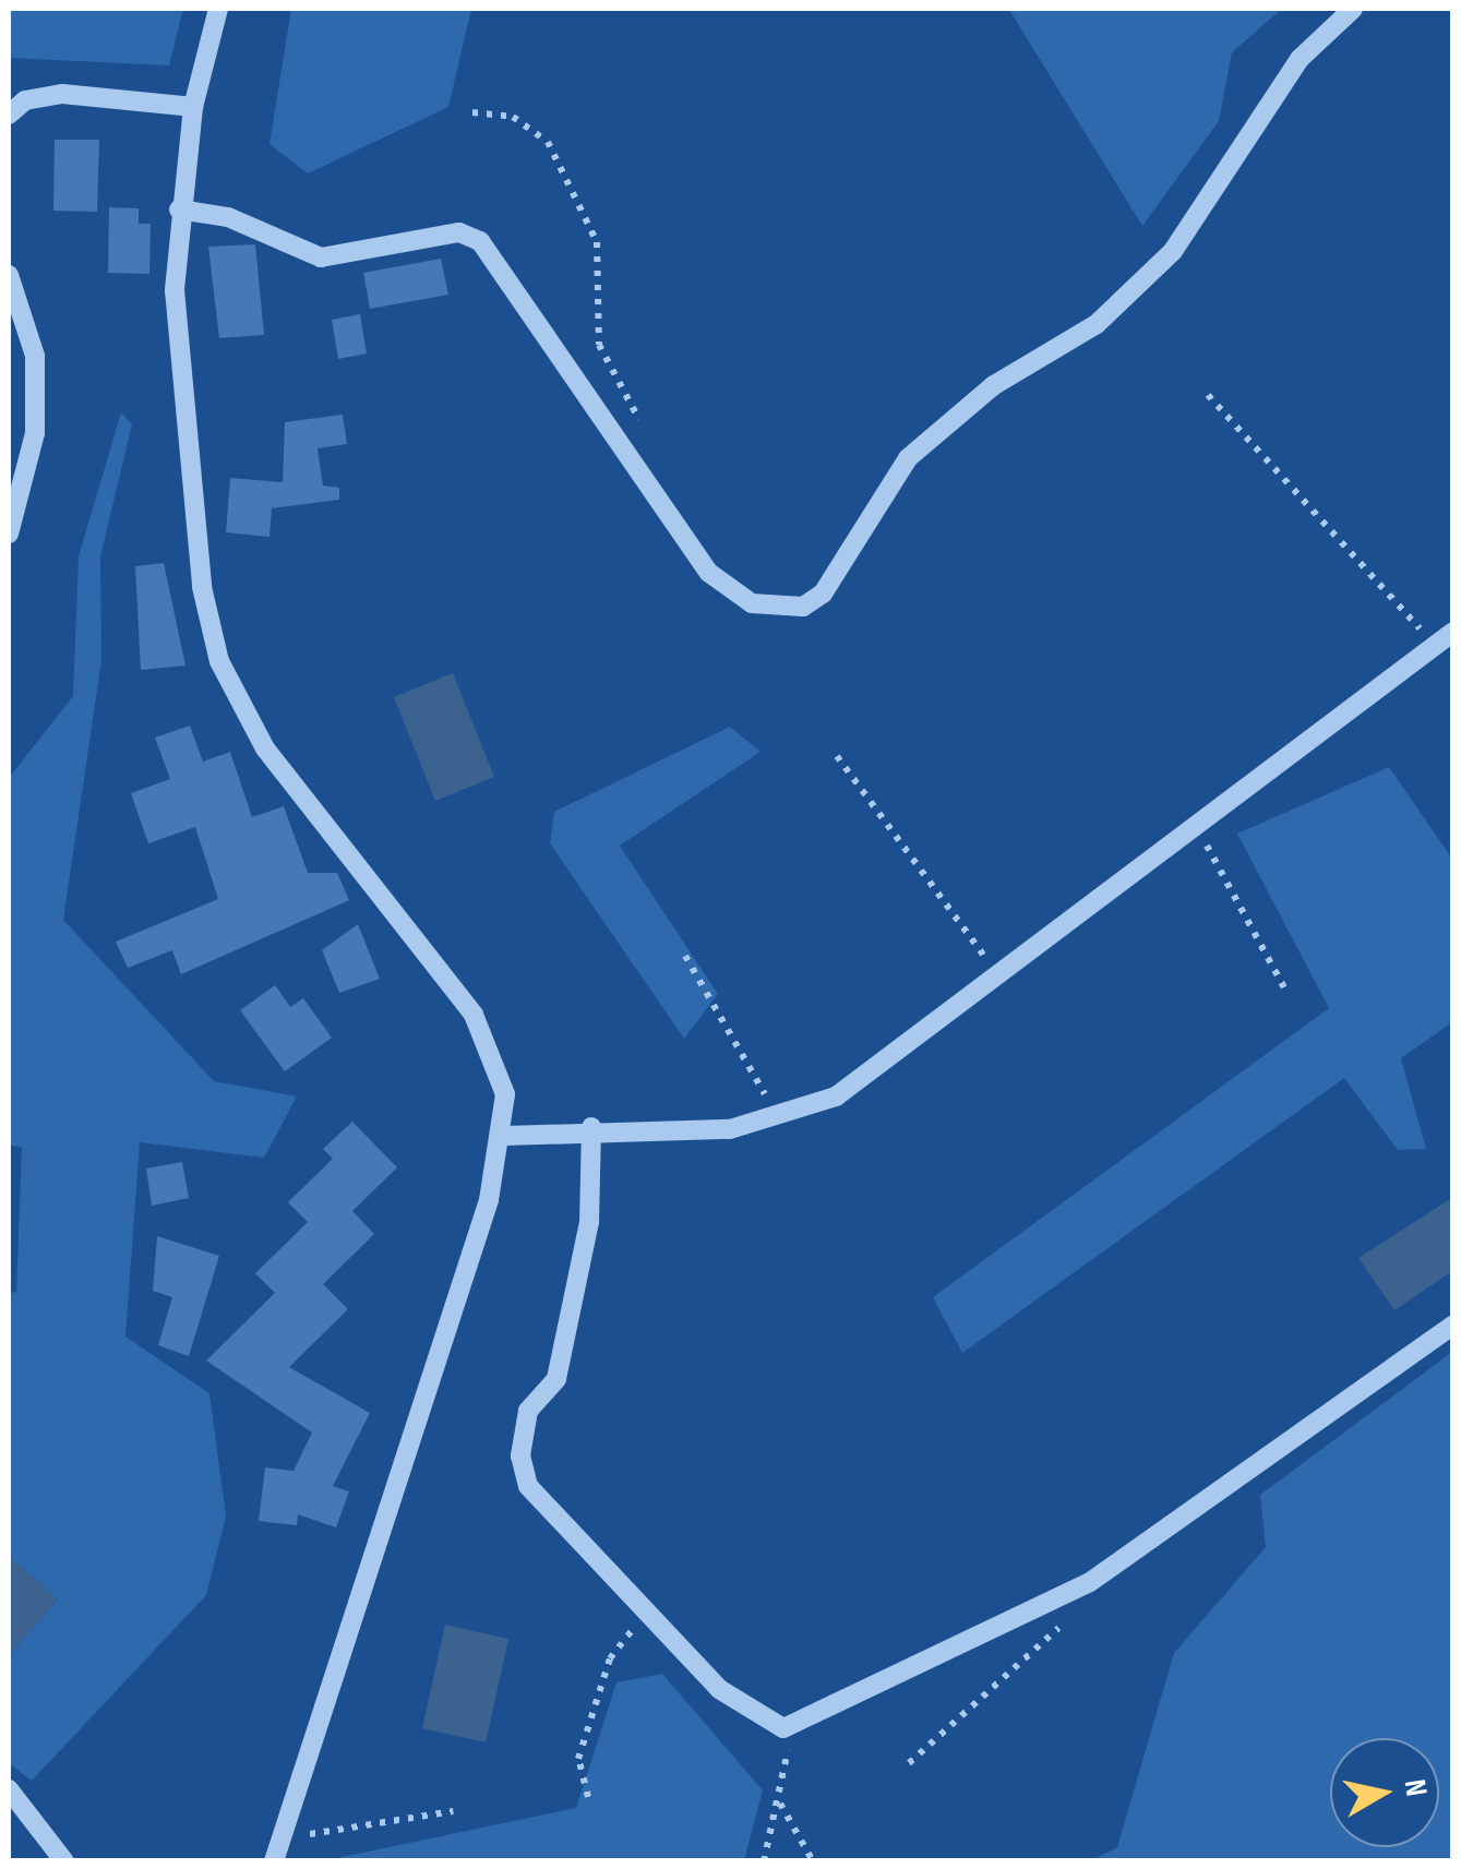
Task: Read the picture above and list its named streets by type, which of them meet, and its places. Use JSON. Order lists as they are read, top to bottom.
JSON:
{
  "north": "right"
}
